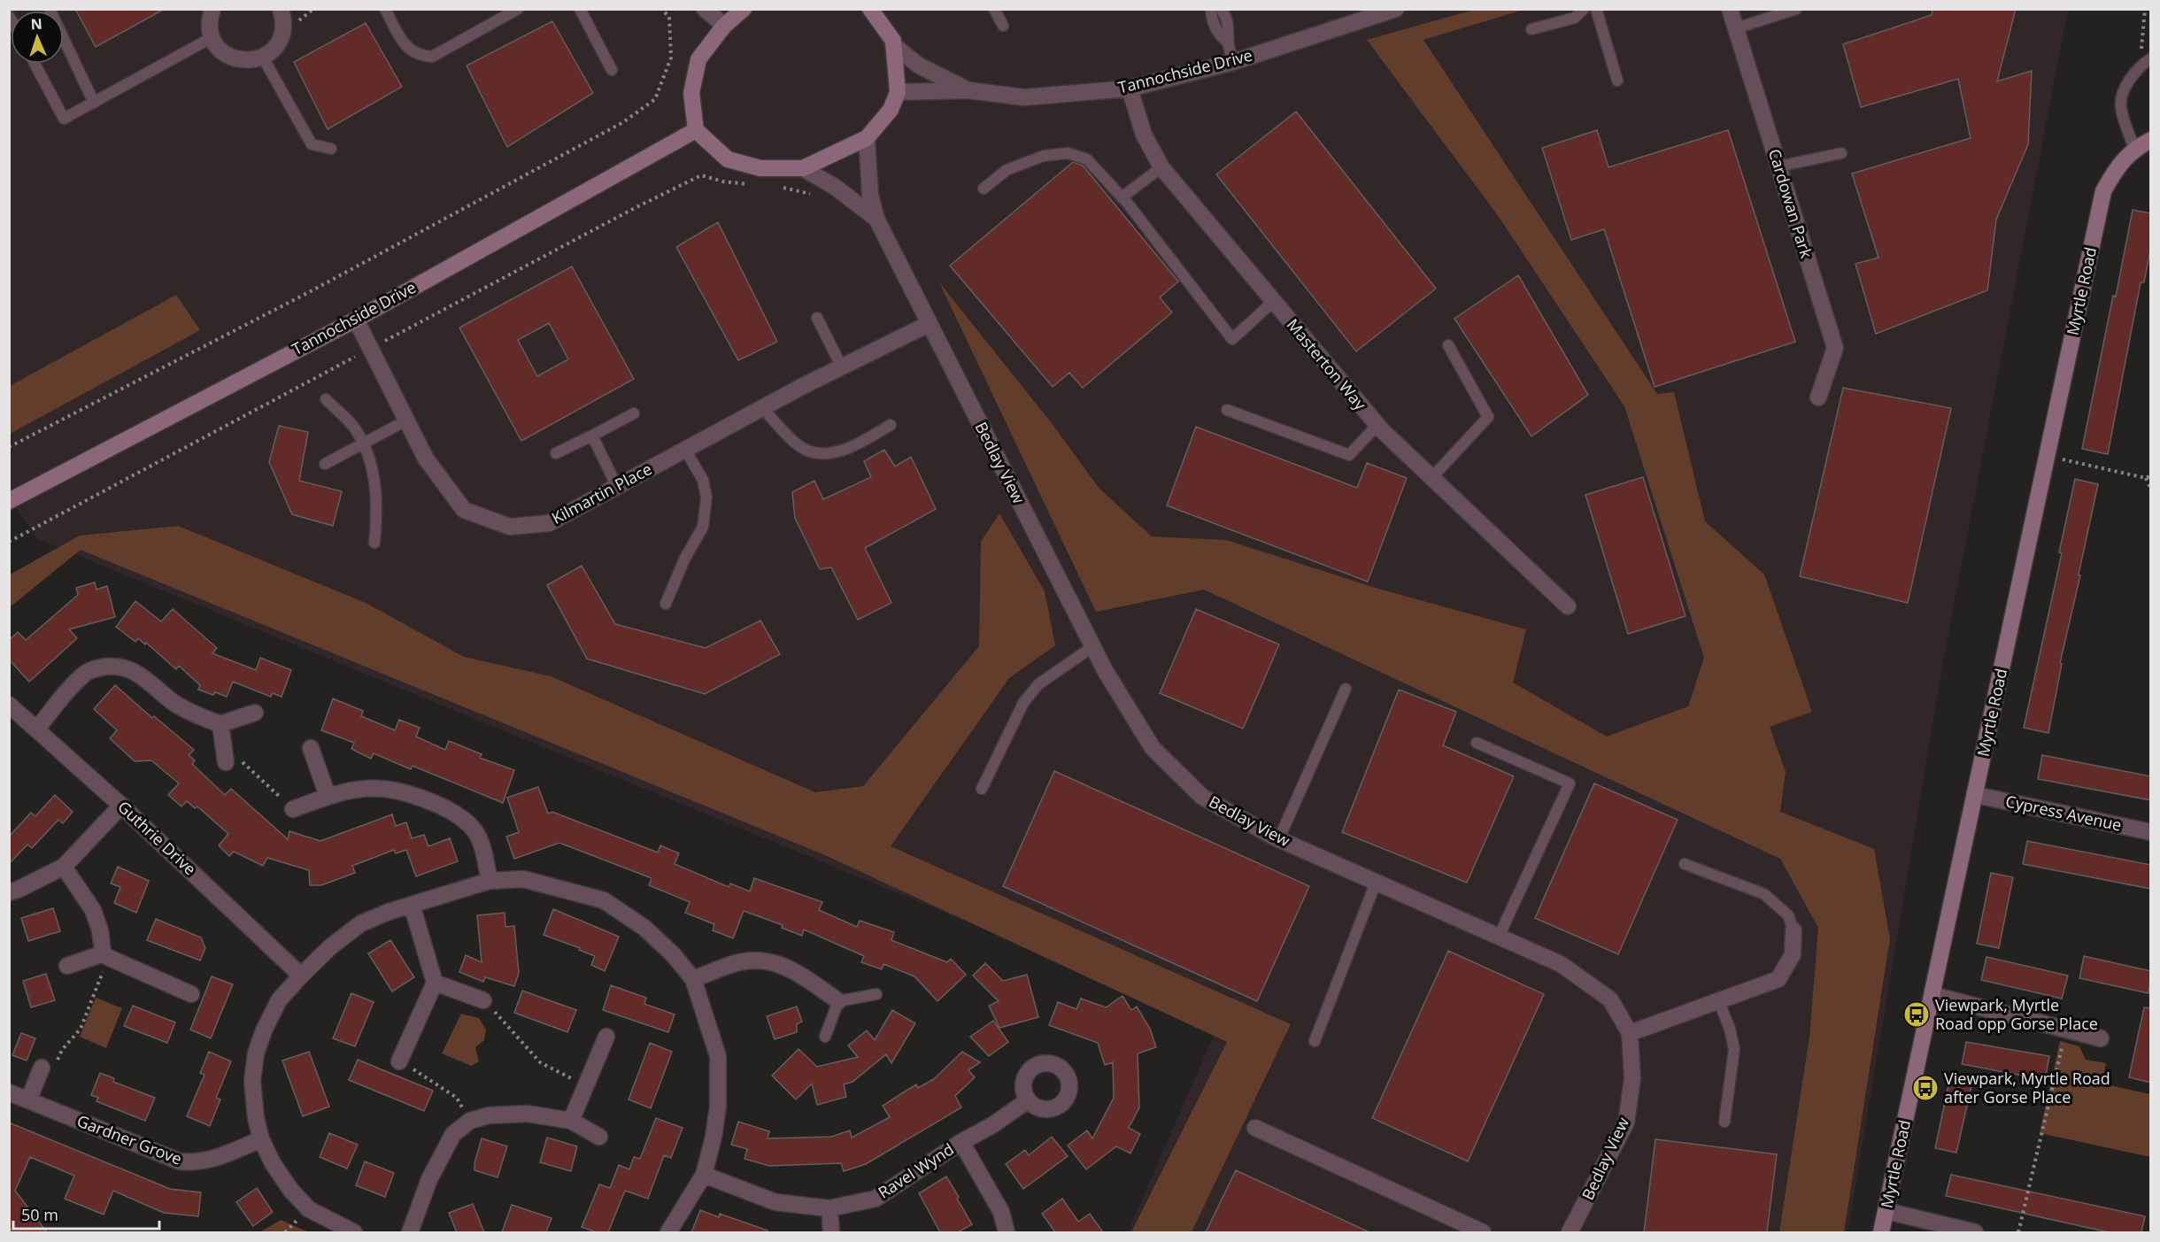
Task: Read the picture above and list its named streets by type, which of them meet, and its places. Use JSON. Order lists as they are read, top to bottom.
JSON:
{
  "streets": {
    "street": [
      "Tannochside Drive",
      "Cardowan Park",
      "Myrtle Road",
      "Masterton Way",
      "Bedlay View",
      "Kilmartin Place",
      "Cypress Avenue",
      "Guthrie Drive",
      "Gardner Grove",
      "Ravel Wynd"
    ]
  },
  "crossings": [
    ["Tannochside Drive", "Masterton Way"],
    ["Tannochside Drive", "Kilmartin Place"],
    ["Myrtle Road", "Cypress Avenue"],
    ["Bedlay View", "Kilmartin Place"]
  ],
  "places": {
    "bus stop": ["Viewpark, Myrtle Road opp Gorse Place", "Viewpark, Myrtle Road after Gorse Place"]
  },
  "scale_bar": "50 m",
  "north": "top"
}
